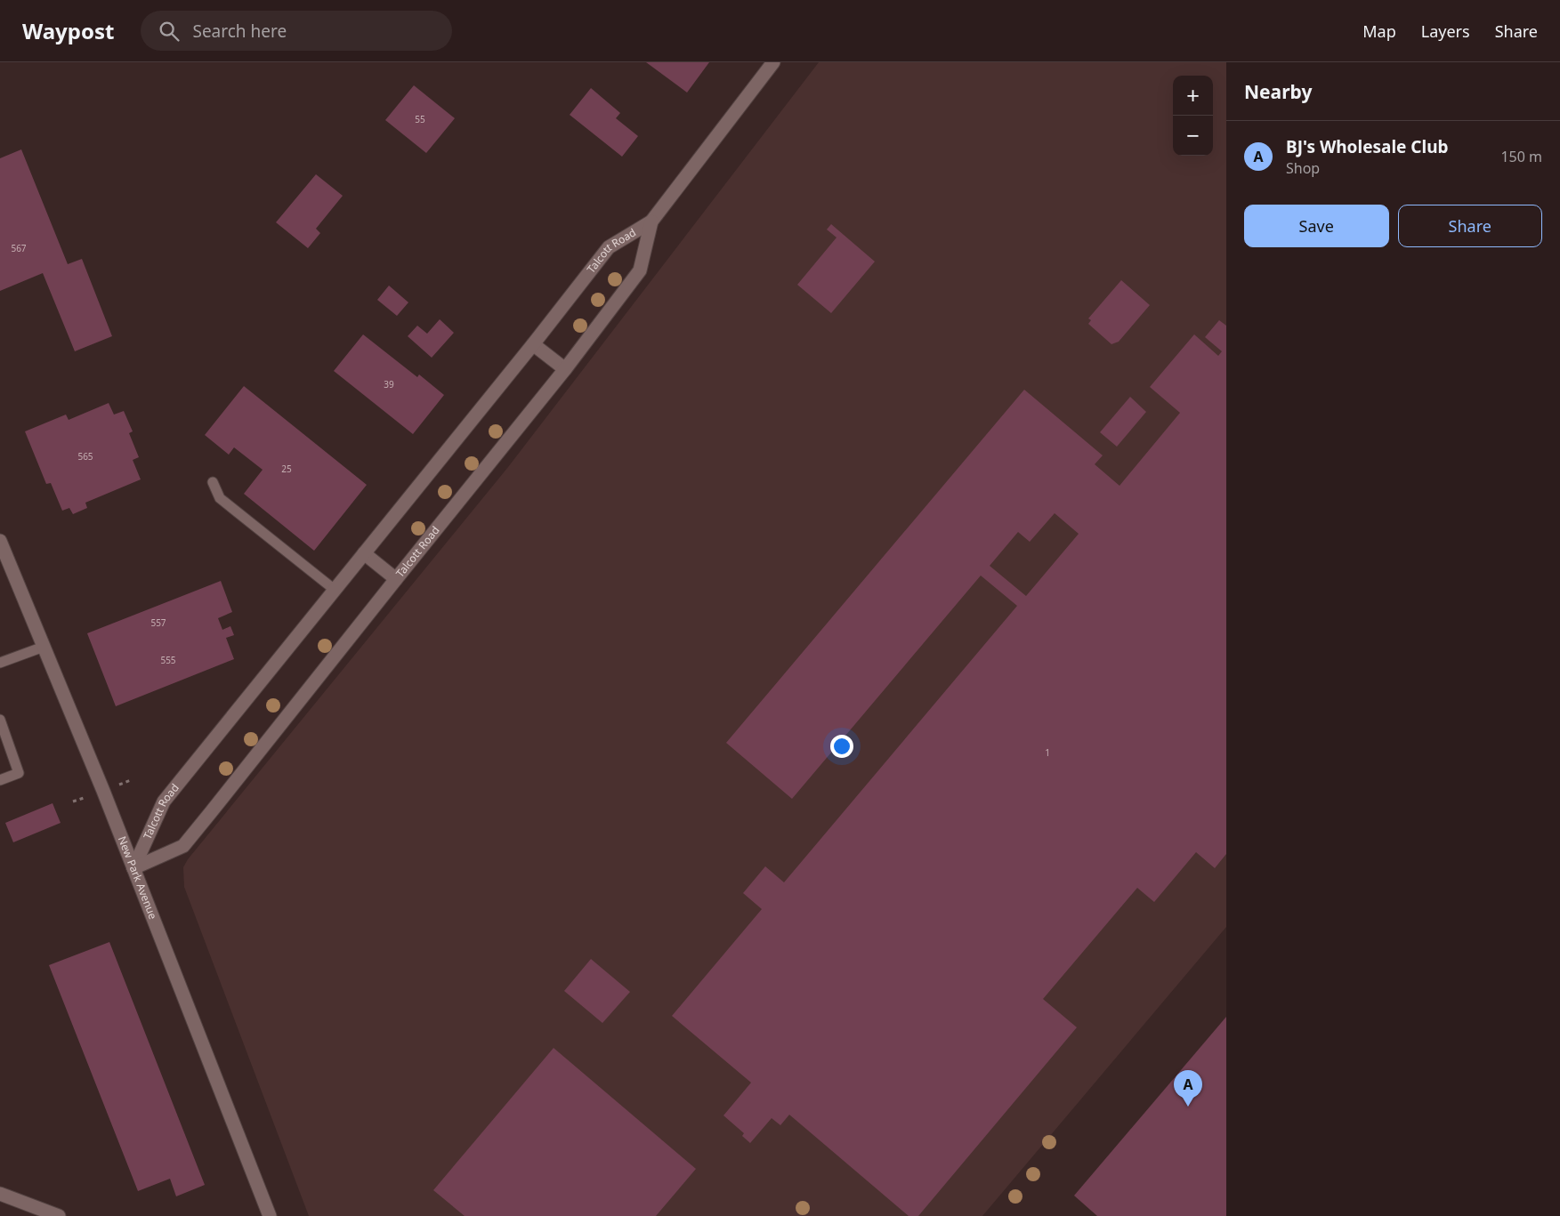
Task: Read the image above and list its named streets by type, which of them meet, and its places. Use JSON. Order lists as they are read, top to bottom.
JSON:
{
  "streets": {
    "street": ["Talcott Road", "New Park Avenue"]
  },
  "crossings": [
    ["Talcott Road", "New Park Avenue"]
  ],
  "house_numbers": [
    "55",
    "567",
    "39",
    "565",
    "25",
    "557",
    "555",
    "1"
  ],
  "page": {
    "header": "Waypost",
    "search": "Search here",
    "nav": ["Map", "Layers", "Share"],
    "heading": "Nearby",
    "map_buttons": ["+", "−"],
    "list": [
      {
        "mark": "A",
        "name": "BJ's Wholesale Club",
        "note": "Shop",
        "value": "150 m"
      }
    ],
    "buttons": ["Save", "Share"],
    "pins": "A"
  }
}
